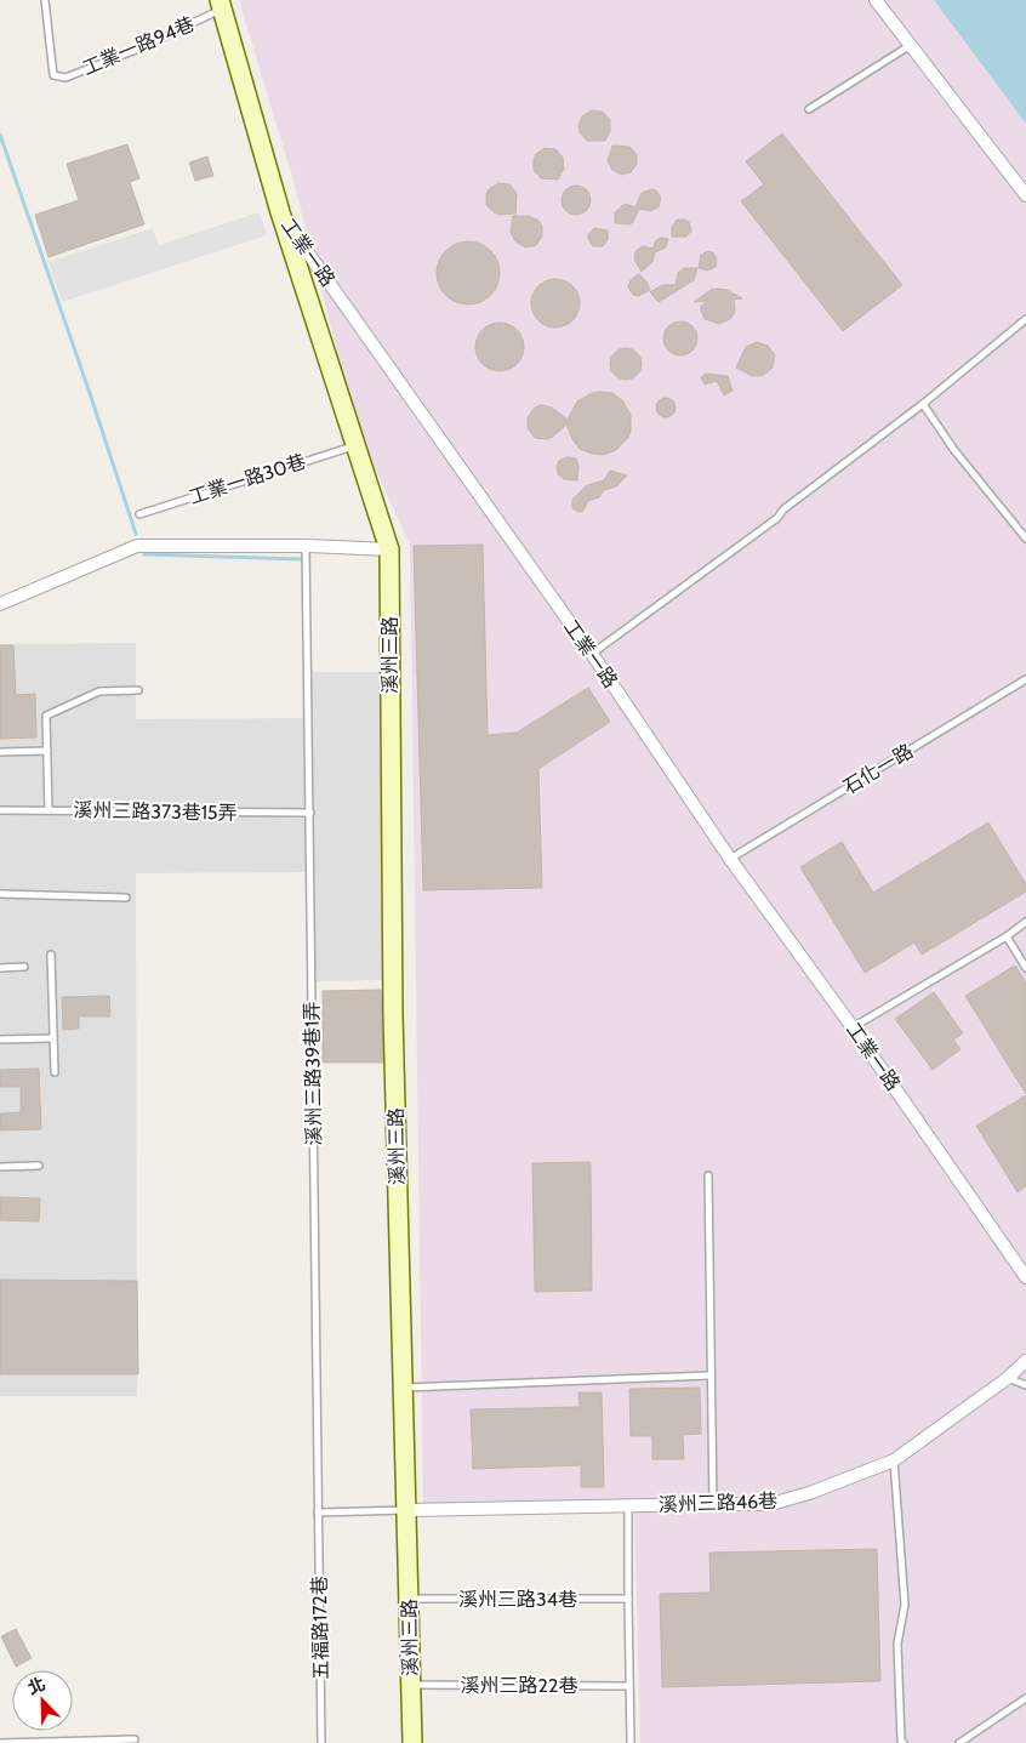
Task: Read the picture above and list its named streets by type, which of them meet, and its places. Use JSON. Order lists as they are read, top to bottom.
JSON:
{
  "streets": {
    "street": ["工業一路", "溪州三路", "溪州三路46巷"],
    "lane": [
      "工業一路94巷",
      "工業一路30巷",
      "石化一路",
      "溪州三路373巷15弄",
      "溪州三路39巷1弄",
      "溪州三路34巷",
      "五福路172巷",
      "溪州三路22巷"
    ]
  },
  "crossings": [
    ["工業一路94巷", "工業一路"],
    ["工業一路", "溪州三路"],
    ["工業一路", "石化一路"],
    ["工業一路30巷", "溪州三路"],
    ["溪州三路", "溪州三路46巷"],
    ["溪州三路", "溪州三路34巷"],
    ["溪州三路", "溪州三路22巷"],
    ["溪州三路373巷15弄", "溪州三路39巷1弄"],
    ["溪州三路39巷1弄", "五福路172巷"]
  ],
  "north": "top left"
}
